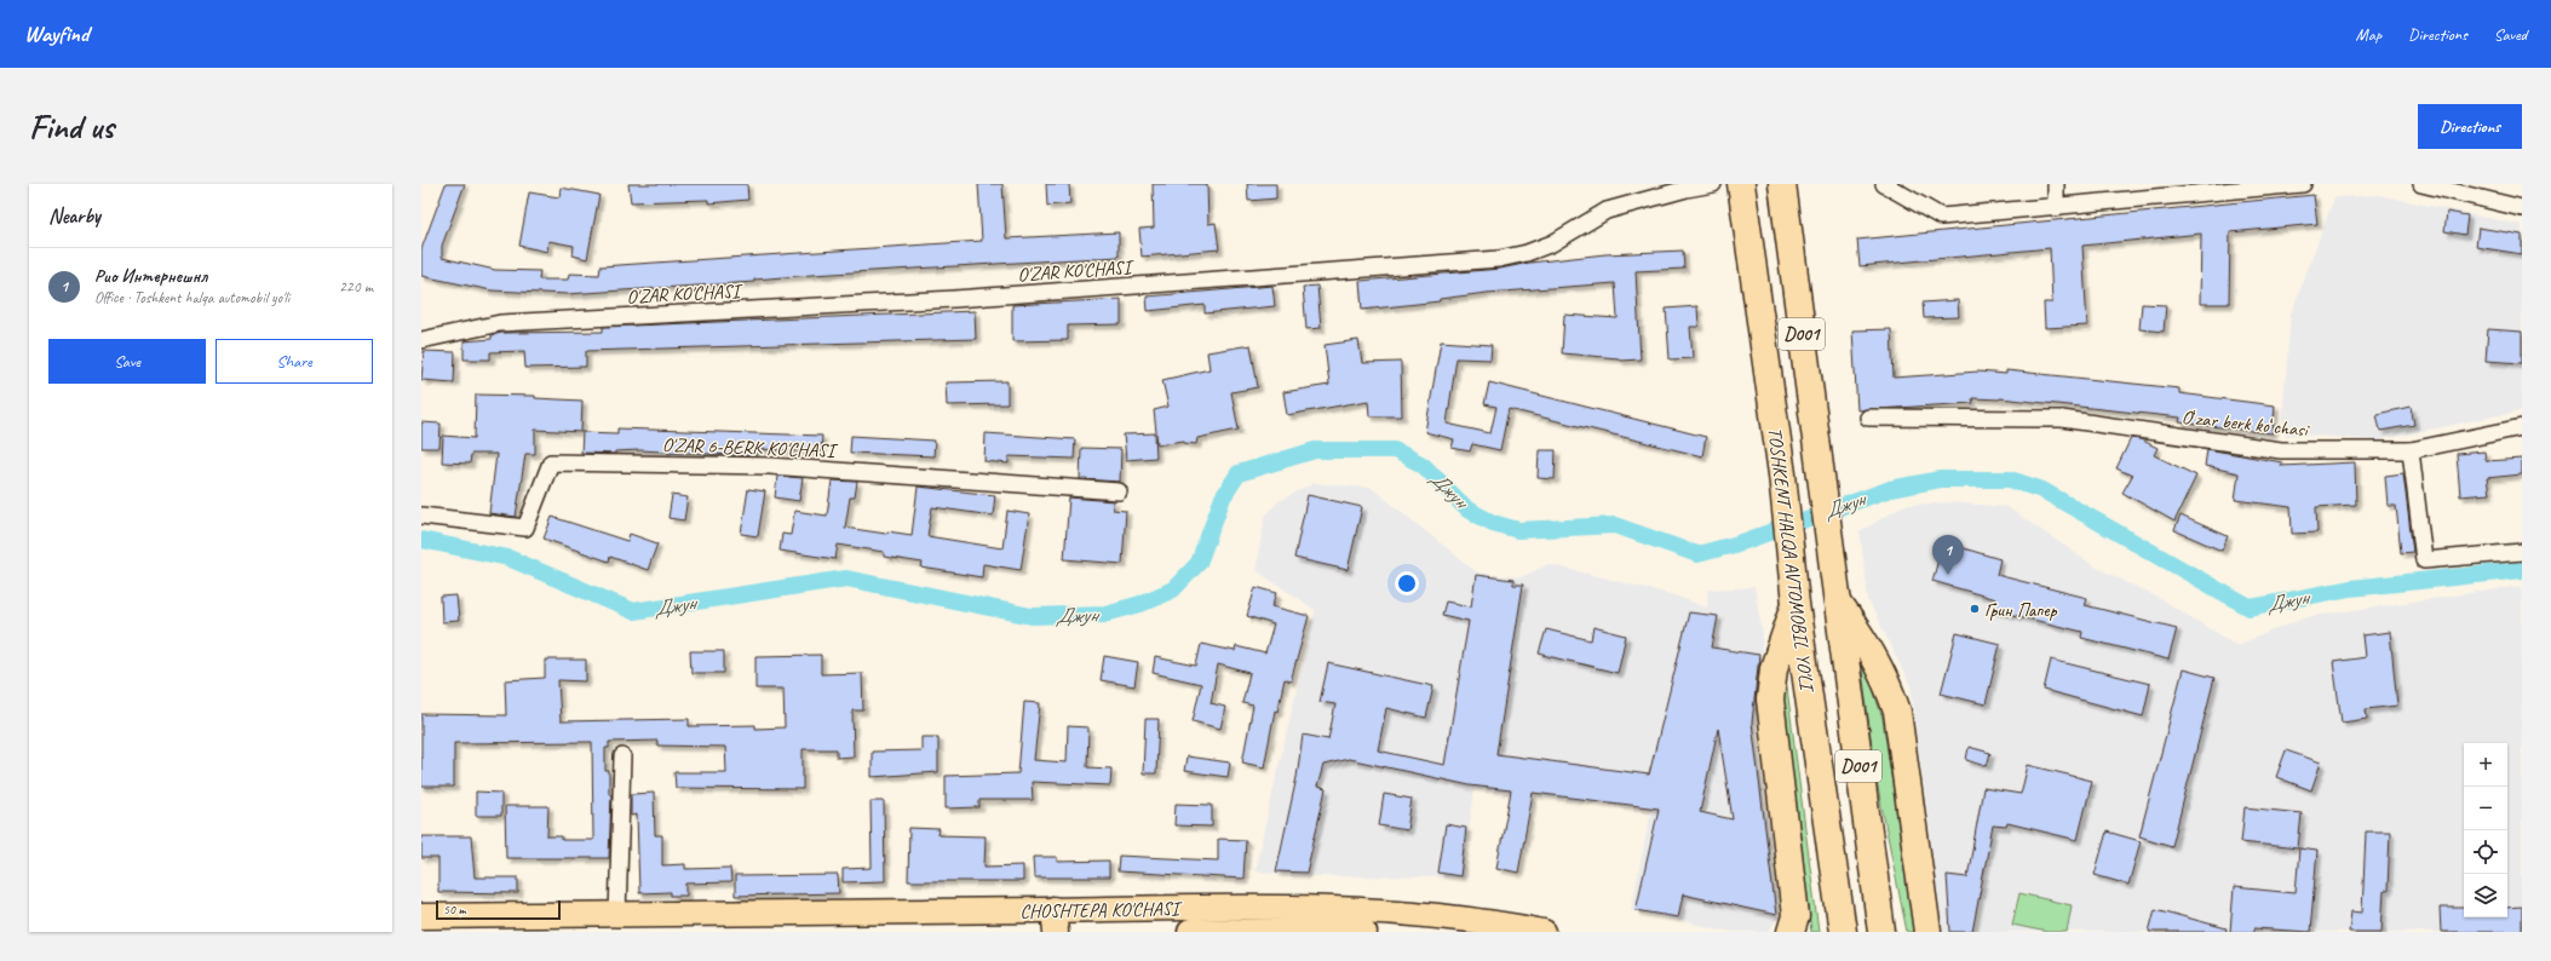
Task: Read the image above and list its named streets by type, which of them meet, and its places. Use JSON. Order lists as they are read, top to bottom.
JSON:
{
  "streets": {
    "highway": ["D001", "TOSHKENT HALQA AVTOMOBIL YO'LI"],
    "main road": ["CHOSHTEPA KO'CHASI"],
    "street": ["O'ZAR KO'CHASI", "Oʻzar berk koʻchasi", "O'ZAR 6-BERK KO'CHASI"]
  },
  "water": ["Джун"],
  "places": ["Грин Папер"],
  "scale_bar": "50 m",
  "page": {
    "header": "Wayfind",
    "nav": ["Map", "Directions", "Saved"],
    "buttons": [
      "Directions",
      ["Save", "Share"]
    ],
    "title": "Find us",
    "heading": "Nearby",
    "list": [
      {
        "mark": "1",
        "name": "Рио Интернешнл",
        "note": "Office · Toshkent halqa avtomobil yo'li",
        "value": "220 m"
      }
    ],
    "pins": "1",
    "map_buttons": ["+", "−"],
    "scale": "50 m"
  }
}
